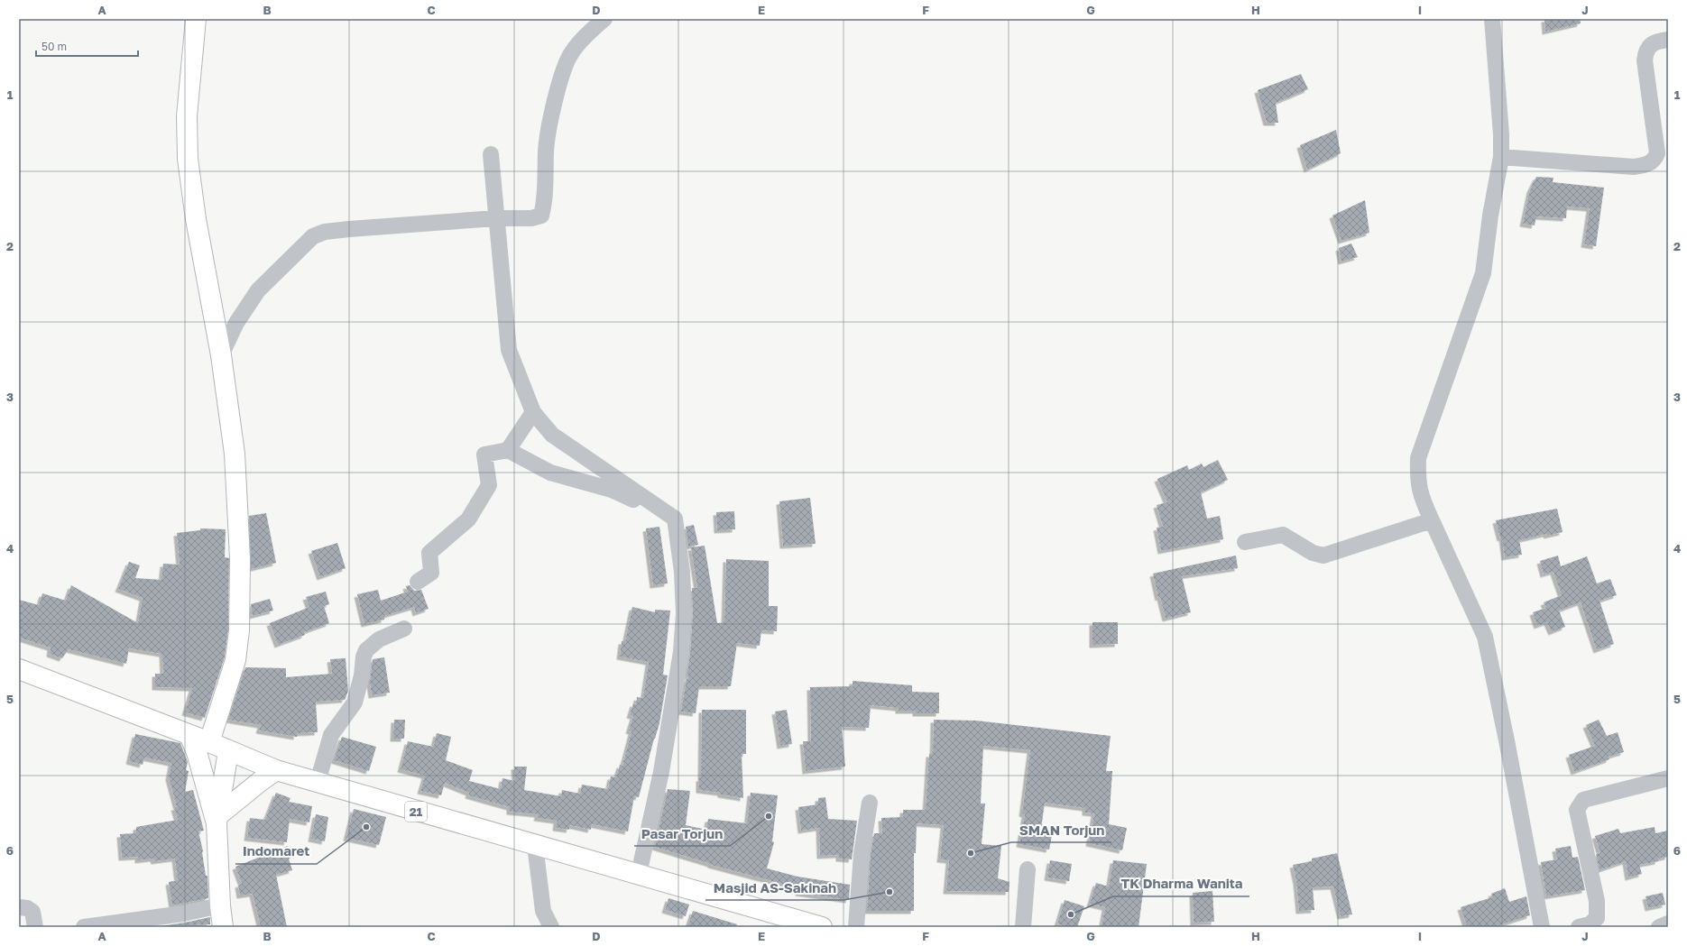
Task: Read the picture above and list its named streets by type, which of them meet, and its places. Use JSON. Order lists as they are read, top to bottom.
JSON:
{
  "streets": {
    "main road": ["21"]
  },
  "places": [
    "Pasar Torjun",
    "Indomaret",
    "SMAN Torjun",
    "Masjid AS-Sakinah",
    "TK Dharma Wanita"
  ],
  "scale_bar": "50 m",
  "grid": {
    "columns": [
      "A",
      "B",
      "C",
      "D",
      "E",
      "F",
      "G",
      "H",
      "I",
      "J"
    ],
    "rows": [
      "1",
      "2",
      "3",
      "4",
      "5",
      "6"
    ]
  }
}
